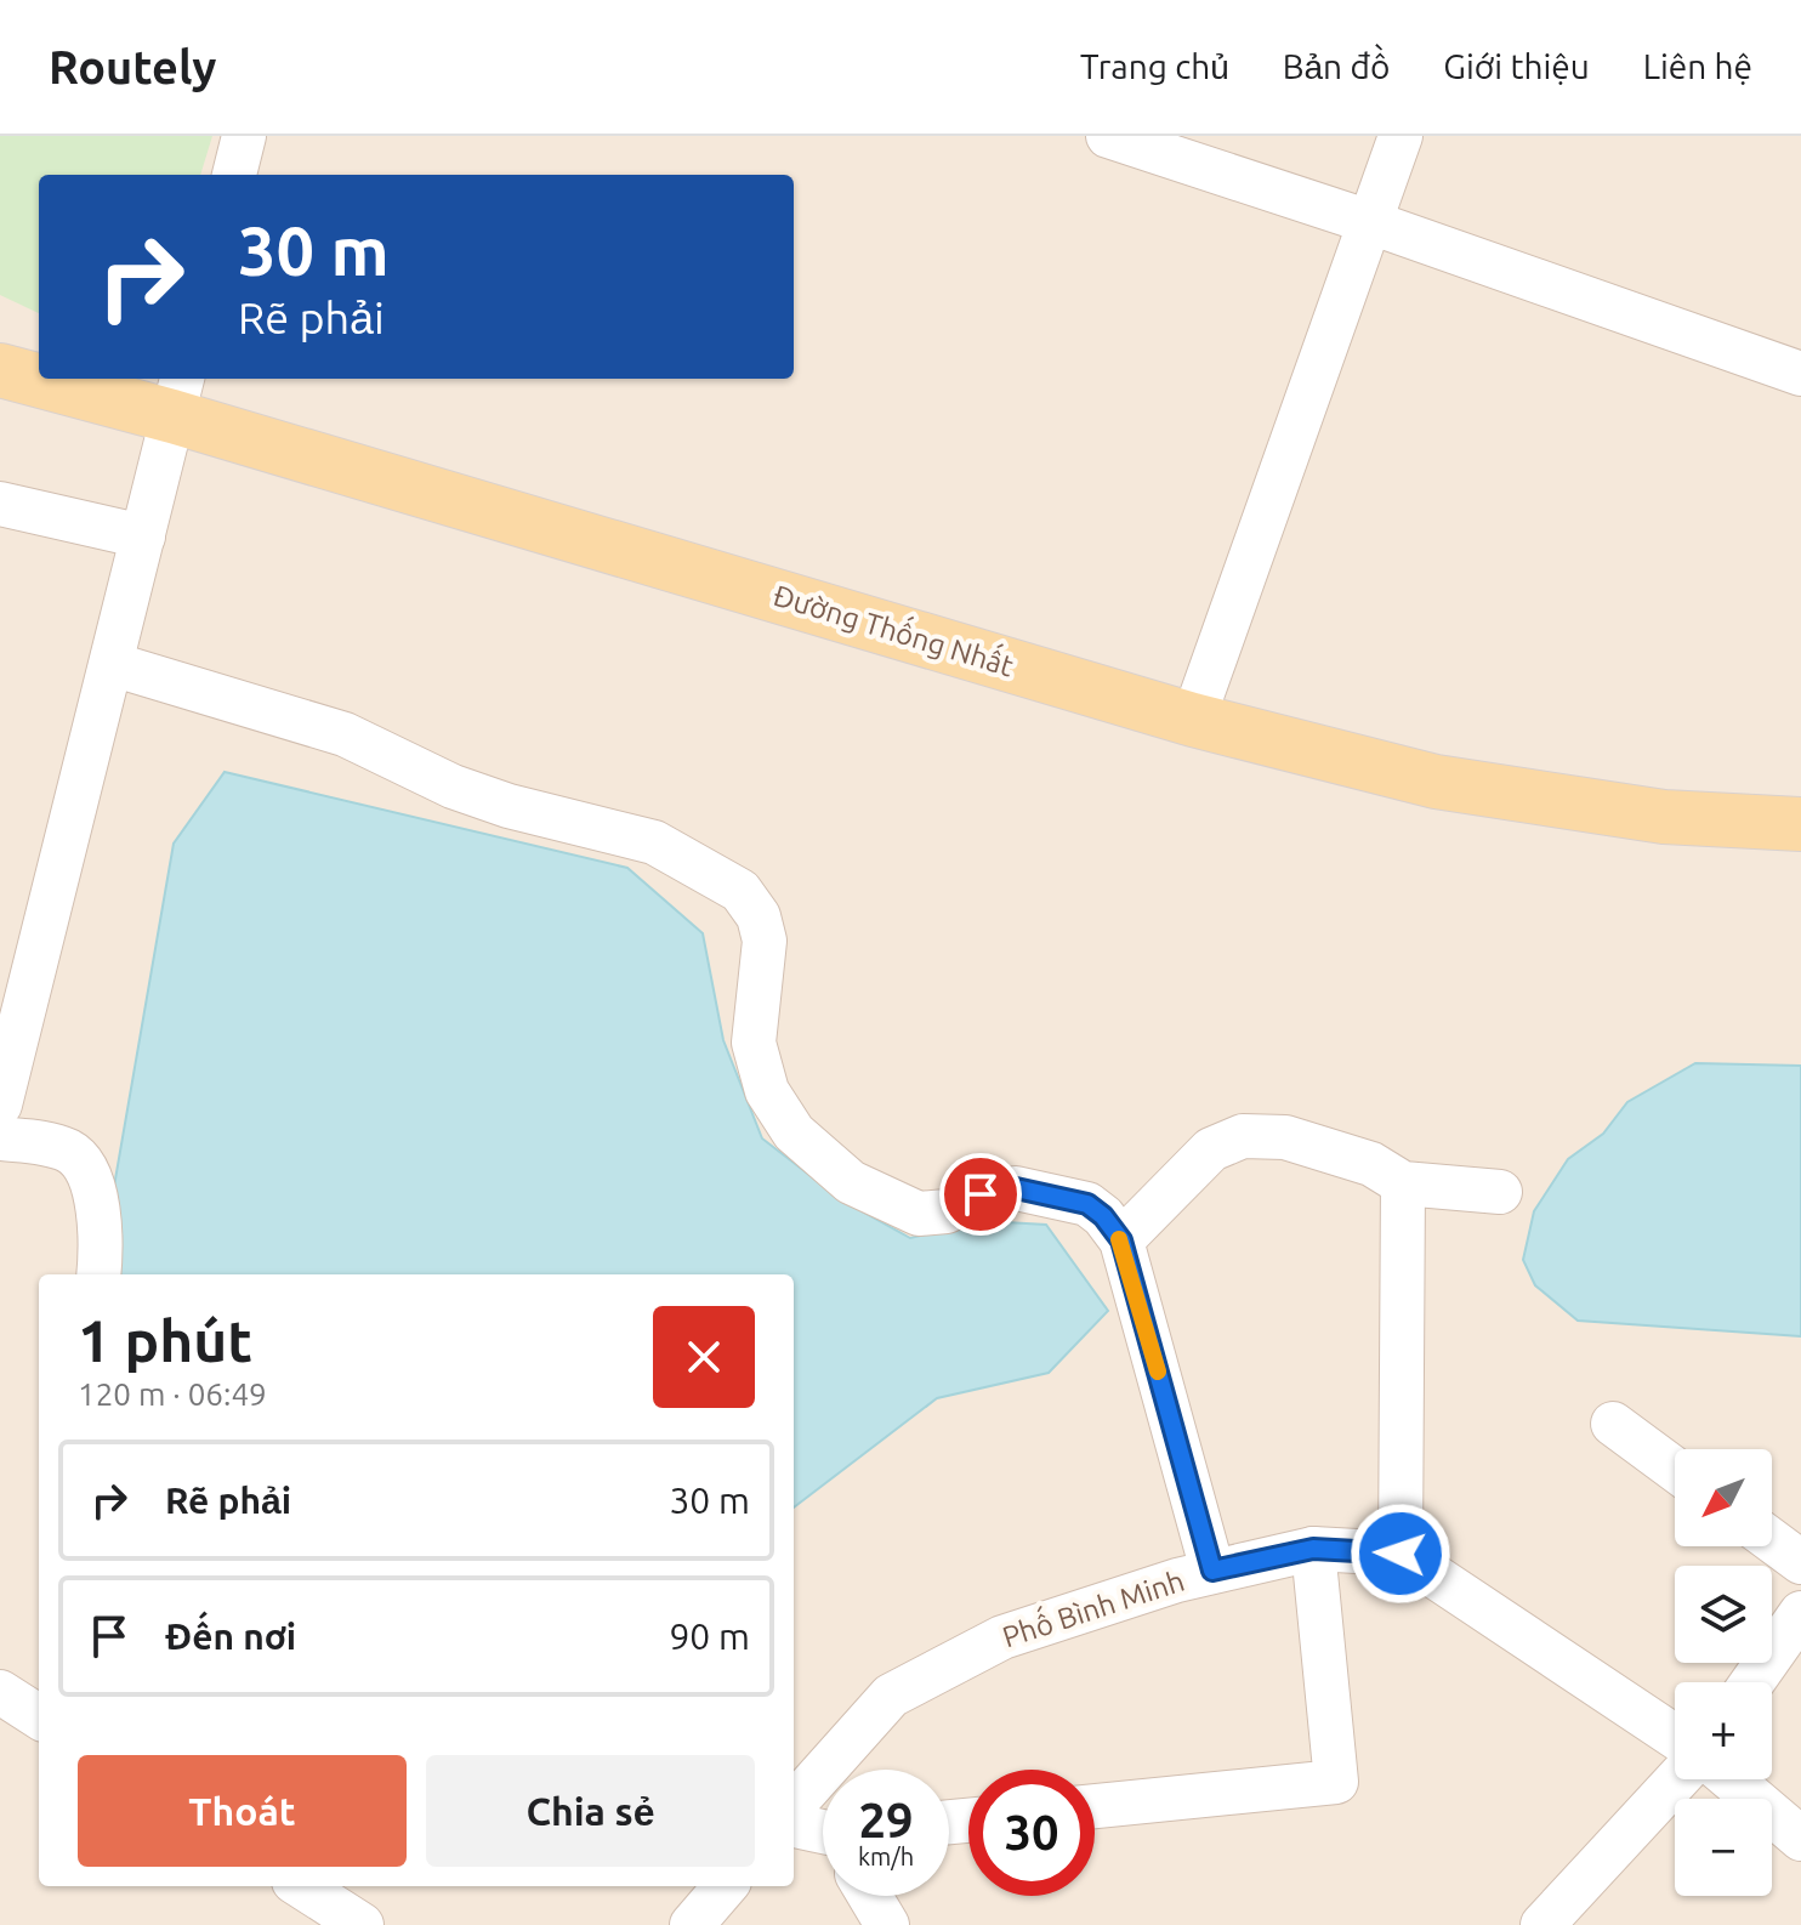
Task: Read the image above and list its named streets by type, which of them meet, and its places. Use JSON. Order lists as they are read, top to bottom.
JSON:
{
  "streets": {
    "main road": ["Đường Thống Nhất"],
    "street": ["Phố Bình Minh"]
  },
  "north": "bottom left",
  "page": {
    "header": "Routely",
    "nav": [
      "Trang chủ",
      "Bản đồ",
      "Giới thiệu",
      "Liên hệ"
    ],
    "turn": ["30 m", "Rẽ phải"],
    "heading": ["1 phút", "120 m · 06:49"],
    "list": [
      {
        "name": "Rẽ phải",
        "value": "30 m"
      },
      {
        "name": "Đến nơi",
        "value": "90 m"
      }
    ],
    "map_buttons": ["+", "−"],
    "buttons": ["Thoát", "Chia sẻ"],
    "speed": "29 km/h",
    "limit": "30"
  }
}
